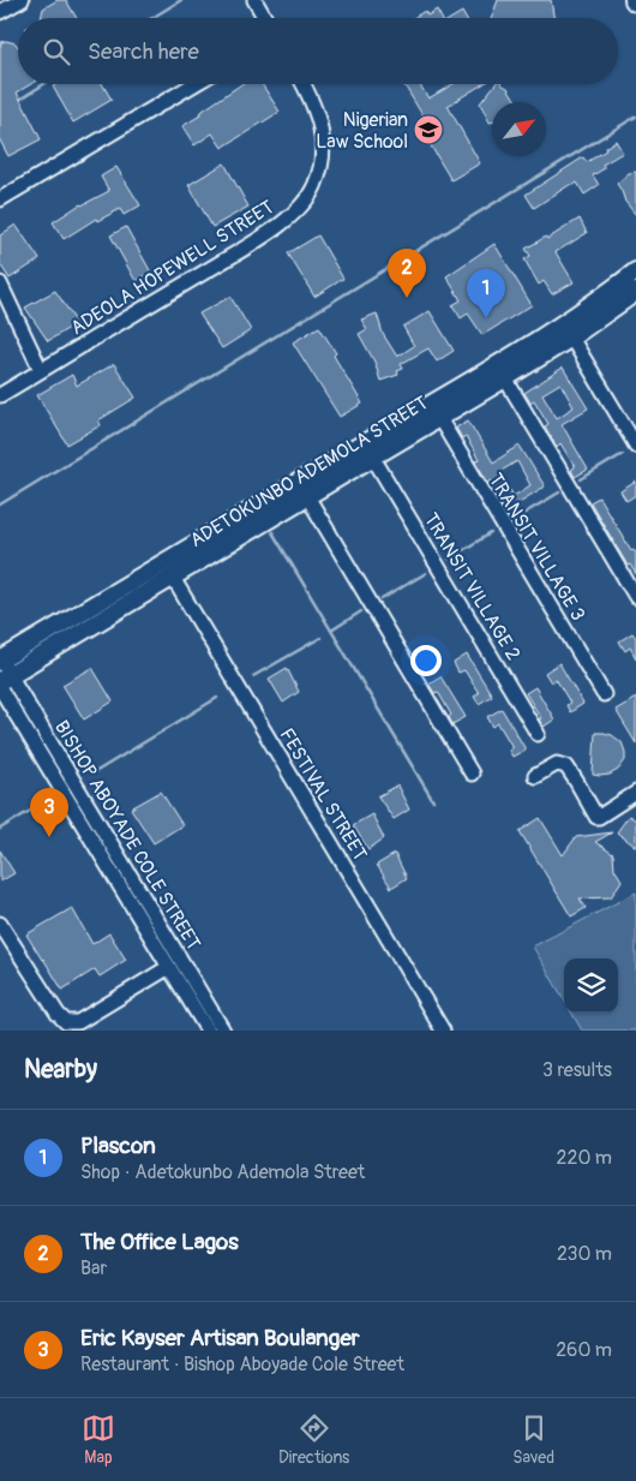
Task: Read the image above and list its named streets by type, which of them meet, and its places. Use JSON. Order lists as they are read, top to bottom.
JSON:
{
  "streets": {
    "main road": ["ADETOKUNBO ADEMOLA STREET"],
    "street": [
      "ADEOLA HOPEWELL STREET",
      "TRANSIT VILLAGE 3",
      "TRANSIT VILLAGE 2",
      "FESTIVAL STREET",
      "BISHOP ABOYADE COLE STREET"
    ]
  },
  "crossings": [
    ["ADETOKUNBO ADEMOLA STREET", "TRANSIT VILLAGE 3"],
    ["ADETOKUNBO ADEMOLA STREET", "TRANSIT VILLAGE 2"],
    ["ADETOKUNBO ADEMOLA STREET", "FESTIVAL STREET"],
    ["ADETOKUNBO ADEMOLA STREET", "BISHOP ABOYADE COLE STREET"]
  ],
  "places": {
    "school or university": ["Nigerian Law School"]
  },
  "north": "top right",
  "page": {
    "search": "Search here",
    "pins": ["2", "1", "3"],
    "heading": ["Nearby", "3 results"],
    "list": [
      {
        "mark": "1",
        "name": "Plascon",
        "note": "Shop · Adetokunbo Ademola Street",
        "value": "220 m"
      },
      {
        "mark": "2",
        "name": "The Office Lagos",
        "note": "Bar",
        "value": "230 m"
      },
      {
        "mark": "3",
        "name": "Eric Kayser Artisan Boulanger",
        "note": "Restaurant · Bishop Aboyade Cole Street",
        "value": "260 m"
      }
    ],
    "nav": ["Map", "Directions", "Saved"]
  }
}
